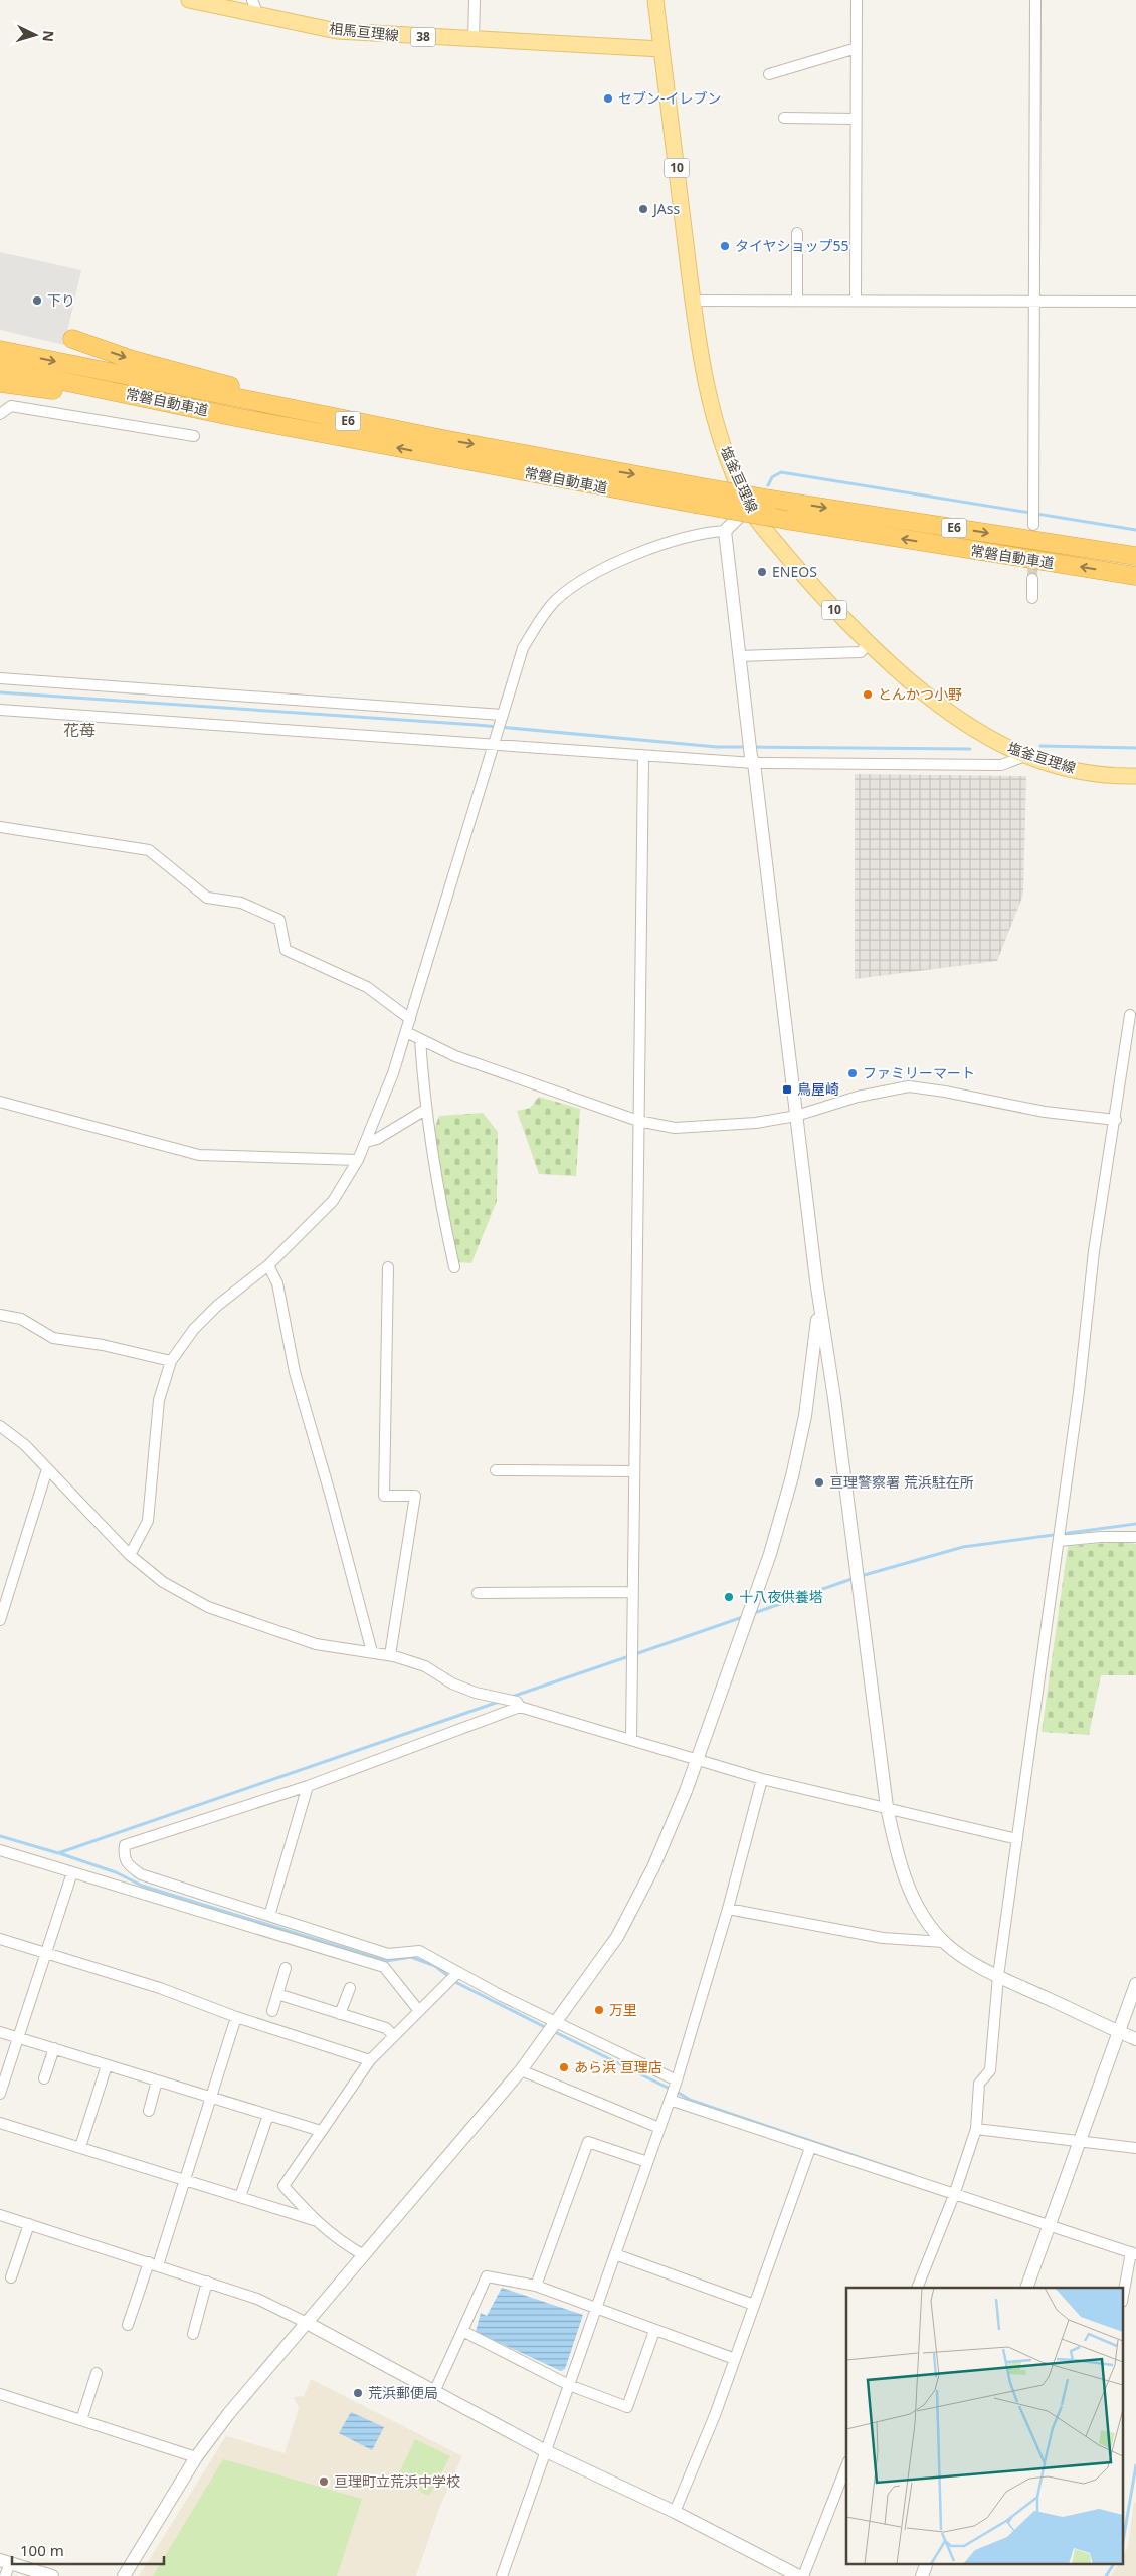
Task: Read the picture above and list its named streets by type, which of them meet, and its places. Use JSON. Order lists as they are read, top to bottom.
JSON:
{
  "streets": {
    "highway": ["常磐自動車道", "E6"],
    "main road": [
      "相馬亘理線",
      "38",
      "10",
      "塩釜亘理線"
    ]
  },
  "crossings": [
    ["相馬亘理線", "塩釜亘理線"]
  ],
  "districts": ["花苺"],
  "places": {
    "other": [
      "セブン-イレブン",
      "JAss",
      "タイヤショップ55",
      "下り",
      "ENEOS",
      "とんかつ小野",
      "ファミリーマート",
      "亘理警察署 荒浜駐在所",
      "十八夜供養塔",
      "万里",
      "あら浜 亘理店",
      "荒浜郵便局",
      "亘理町立荒浜中学校"
    ],
    "transit": ["鳥屋崎"]
  },
  "scale_bar": "100 m",
  "north": "right"
}
